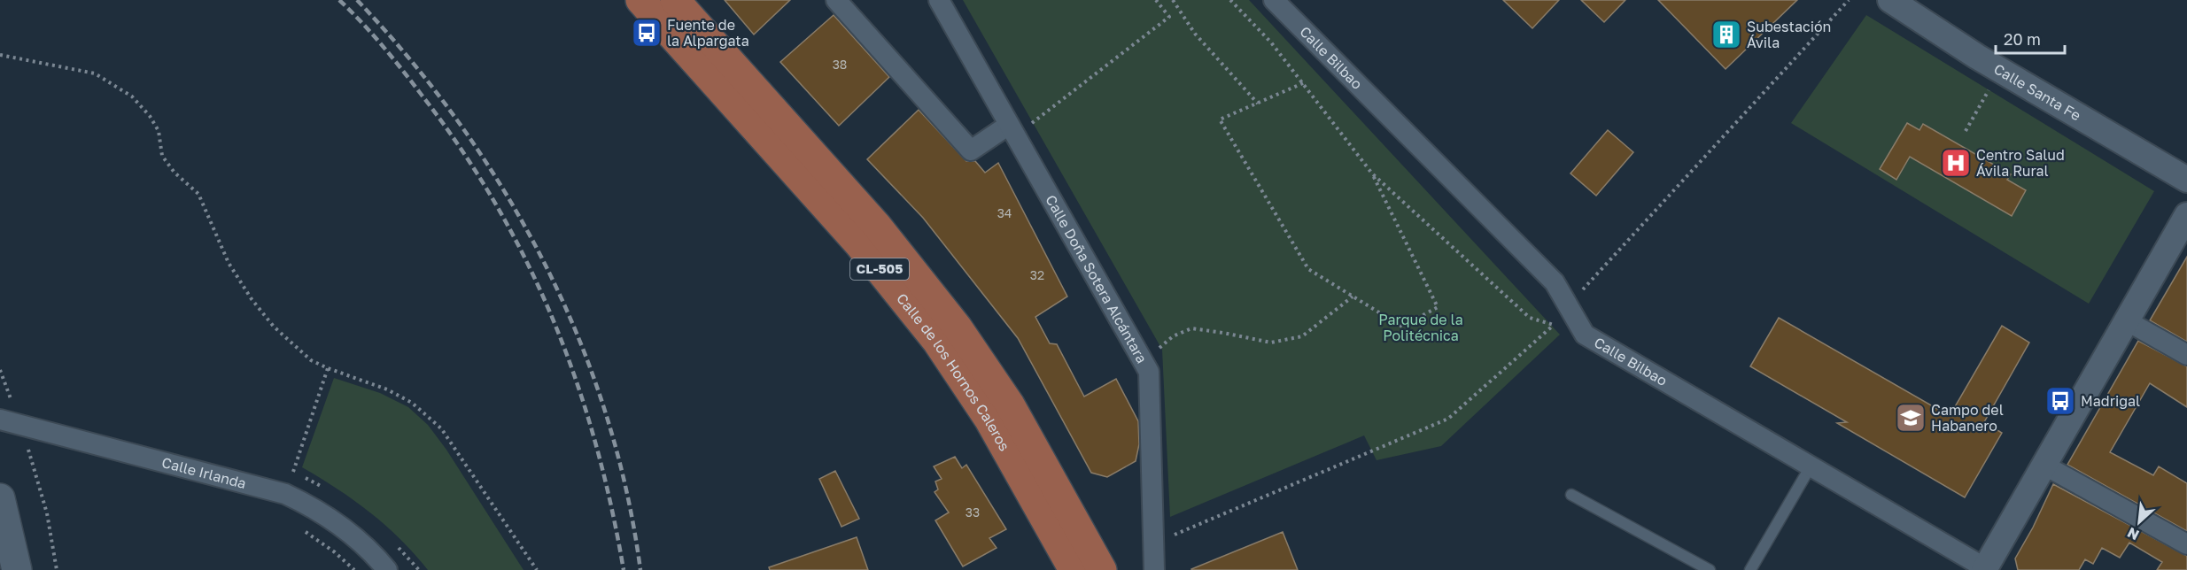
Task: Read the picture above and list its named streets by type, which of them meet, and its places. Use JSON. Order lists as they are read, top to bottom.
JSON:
{
  "streets": {
    "main road": ["CL-505", "Calle de los Hornos Caleros"],
    "street": [
      "Calle Bilbao",
      "Calle Santa Fe",
      "Calle Doña Sotera Alcántara",
      "Calle Irlanda"
    ]
  },
  "parks": ["Parque de la Politécnica"],
  "places": {
    "bus stop": ["Fuente de la Alpargata", "Madrigal"],
    "building": ["Subestación Ávila"],
    "hospital": ["Centro Salud Ávila Rural"],
    "school or university": ["Campo del Habanero"]
  },
  "house_numbers": [
    "38",
    "34",
    "32",
    "33"
  ],
  "scale_bar": "20 m",
  "north": "bottom left"
}
